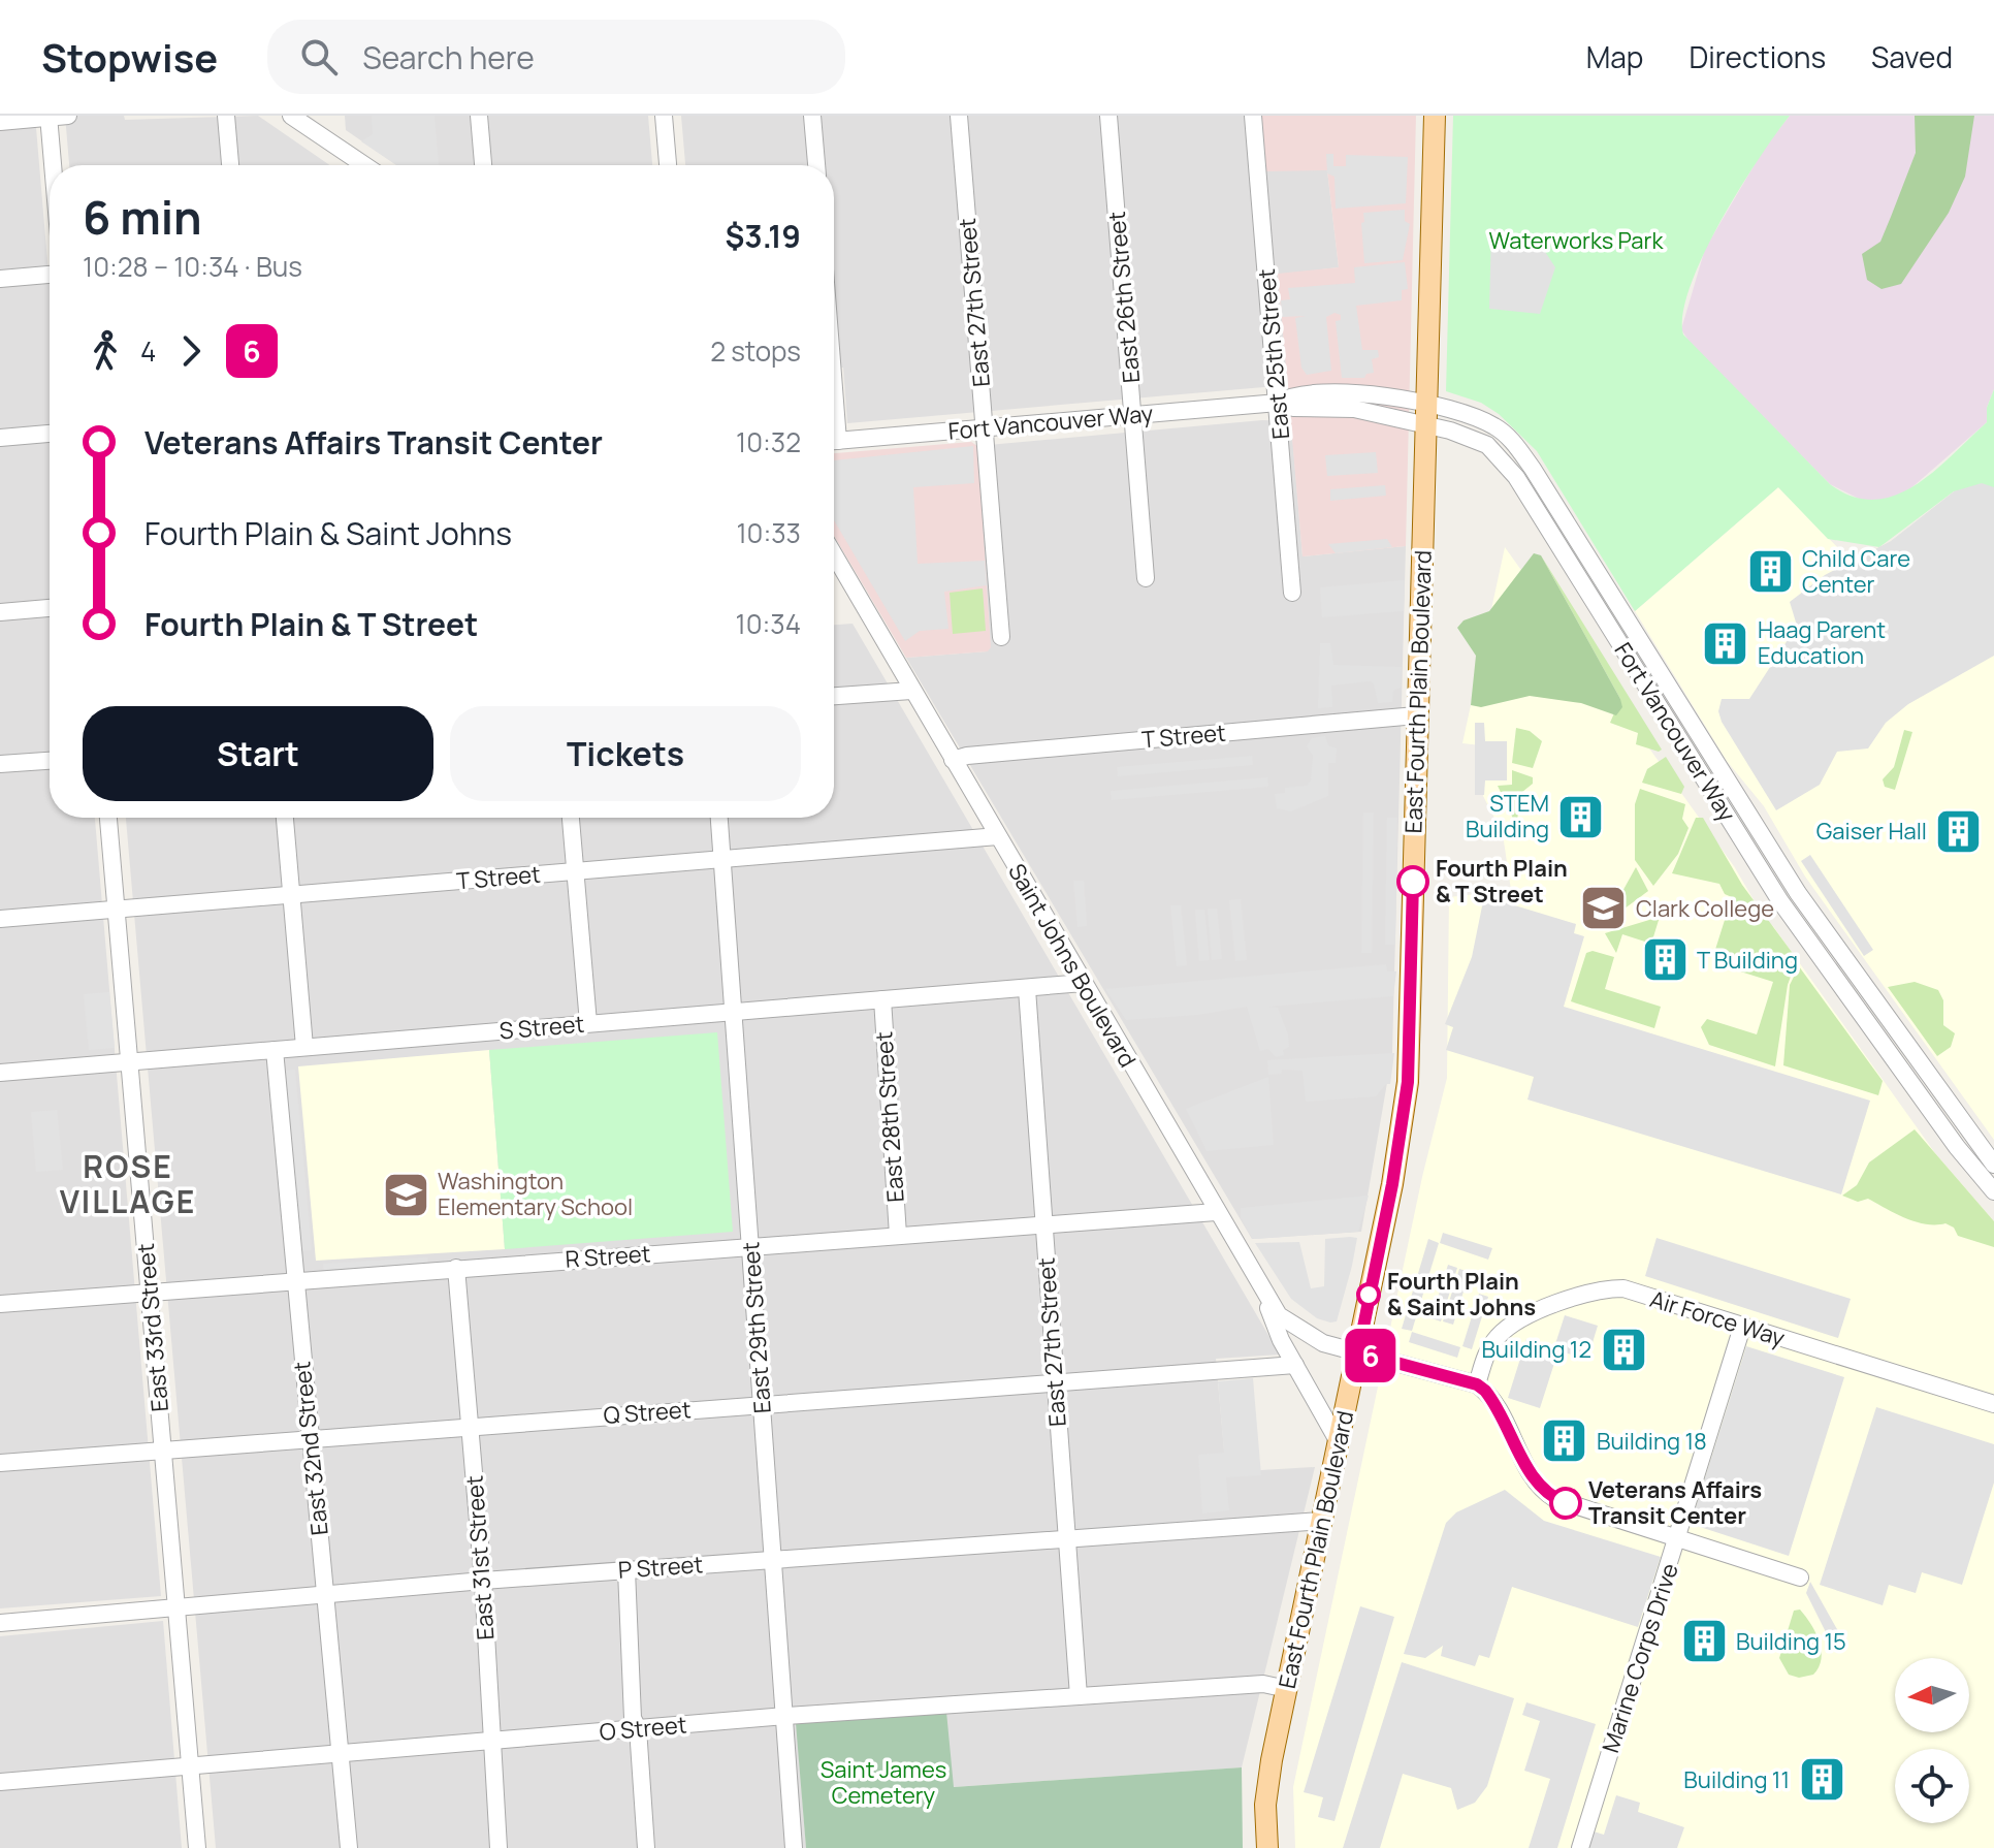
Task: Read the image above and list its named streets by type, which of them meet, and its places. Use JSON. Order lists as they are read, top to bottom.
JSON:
{
  "streets": {
    "main road": ["East Fourth Plain Boulevard"],
    "street": [
      "East 26th Street",
      "East 27th Street",
      "East 25th Street",
      "Fort Vancouver Way",
      "T Street",
      "Saint Johns Boulevard",
      "S Street",
      "East 28th Street",
      "R Street",
      "Air Force Way",
      "East 33rd Street",
      "East 29th Street",
      "Q Street",
      "East 32nd Street",
      "East 31st Street",
      "P Street",
      "Marine Corps Drive",
      "O Street"
    ]
  },
  "crossings": [
    ["East 26th Street", "Fort Vancouver Way"],
    ["East 27th Street", "Fort Vancouver Way"],
    ["East 27th Street", "S Street"],
    ["East 27th Street", "R Street"],
    ["East 27th Street", "Q Street"],
    ["East 27th Street", "P Street"],
    ["East 27th Street", "O Street"],
    ["East 25th Street", "Fort Vancouver Way"],
    ["Fort Vancouver Way", "East Fourth Plain Boulevard"],
    ["East Fourth Plain Boulevard", "T Street"],
    ["East Fourth Plain Boulevard", "Saint Johns Boulevard"],
    ["East Fourth Plain Boulevard", "P Street"],
    ["East Fourth Plain Boulevard", "O Street"],
    ["T Street", "Saint Johns Boulevard"],
    ["T Street", "East 33rd Street"],
    ["T Street", "East 29th Street"],
    ["Saint Johns Boulevard", "S Street"],
    ["Saint Johns Boulevard", "R Street"],
    ["Saint Johns Boulevard", "Air Force Way"],
    ["S Street", "East 28th Street"],
    ["S Street", "East 33rd Street"],
    ["S Street", "East 29th Street"],
    ["S Street", "East 32nd Street"],
    ["East 28th Street", "R Street"],
    ["R Street", "East 33rd Street"],
    ["R Street", "East 29th Street"],
    ["R Street", "East 32nd Street"],
    ["R Street", "East 31st Street"],
    ["Air Force Way", "Marine Corps Drive"],
    ["East 33rd Street", "Q Street"],
    ["East 33rd Street", "P Street"],
    ["East 33rd Street", "O Street"],
    ["East 29th Street", "Q Street"],
    ["East 29th Street", "P Street"],
    ["East 29th Street", "O Street"],
    ["Q Street", "East 32nd Street"],
    ["Q Street", "East 31st Street"],
    ["East 32nd Street", "P Street"],
    ["East 32nd Street", "O Street"],
    ["East 31st Street", "P Street"],
    ["East 31st Street", "O Street"]
  ],
  "districts": ["ROSE VILLAGE"],
  "parks": ["Waterworks Park", "Saint James Cemetery"],
  "places": {
    "building": [
      "Child Care Center",
      "Haag Parent Education",
      "STEM Building",
      "Gaiser Hall",
      "T Building",
      "Building 12",
      "Building 18",
      "Building 15",
      "Building 11"
    ],
    "other": ["Fourth Plain & T Street", "Fourth Plain & Saint Johns", "Veterans Affairs Transit Center"],
    "school or university": ["Clark College", "Washington Elementary School"]
  },
  "lines": ["bus line 6"],
  "north": "left",
  "page": {
    "header": "Stopwise",
    "search": "Search here",
    "nav": ["Map", "Directions", "Saved"],
    "on_map": "6",
    "heading": ["6 min", "10:28 – 10:34 · Bus", "$3.19"],
    "legs": ["4", "6", "2 stops"],
    "list": [
      {
        "name": "Veterans Affairs Transit Center",
        "value": "10:32"
      },
      {
        "name": "Fourth Plain & Saint Johns",
        "value": "10:33"
      },
      {
        "name": "Fourth Plain & T Street",
        "value": "10:34"
      }
    ],
    "buttons": ["Start", "Tickets"]
  }
}
